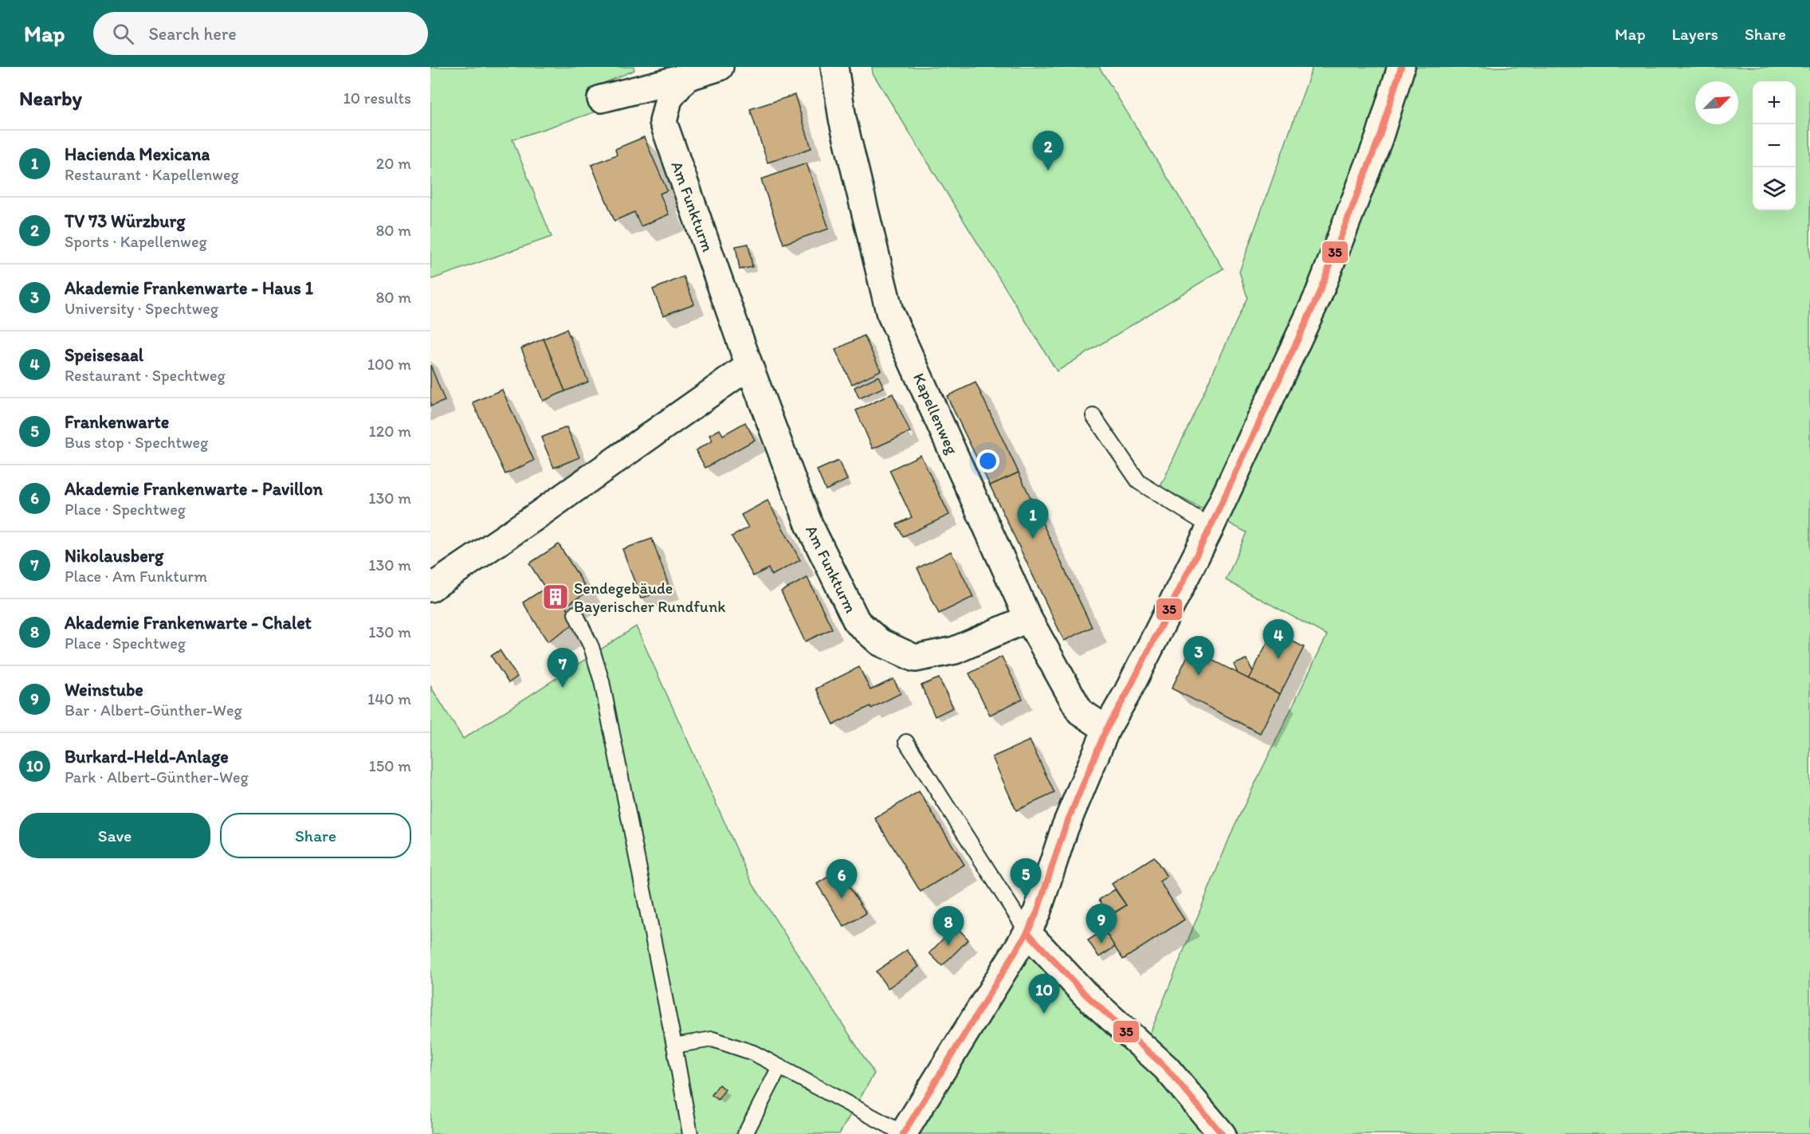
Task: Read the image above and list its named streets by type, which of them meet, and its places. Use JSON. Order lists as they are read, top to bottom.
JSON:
{
  "streets": {
    "street": ["Am Funkturm", "Kapellenweg"]
  },
  "crossings": [
    ["Am Funkturm", "Kapellenweg"]
  ],
  "places": {
    "building": ["Sendegebäude Bayerischer Rundfunk"]
  },
  "lines": ["transit line 35"],
  "north": "top right",
  "page": {
    "header": "Map",
    "search": "Search here",
    "nav": ["Map", "Layers", "Share"],
    "heading": ["Nearby", "10 results"],
    "map_buttons": ["+", "−"],
    "list": [
      {
        "mark": "1",
        "name": "Hacienda Mexicana",
        "note": "Restaurant · Kapellenweg",
        "value": "20 m"
      },
      {
        "mark": "2",
        "name": "TV 73 Würzburg",
        "note": "Sports · Kapellenweg",
        "value": "80 m"
      },
      {
        "mark": "3",
        "name": "Akademie Frankenwarte - Haus 1",
        "note": "University · Spechtweg",
        "value": "80 m"
      },
      {
        "mark": "4",
        "name": "Speisesaal",
        "note": "Restaurant · Spechtweg",
        "value": "100 m"
      },
      {
        "mark": "5",
        "name": "Frankenwarte",
        "note": "Bus stop · Spechtweg",
        "value": "120 m"
      },
      {
        "mark": "6",
        "name": "Akademie Frankenwarte - Pavillon",
        "note": "Place · Spechtweg",
        "value": "130 m"
      },
      {
        "mark": "7",
        "name": "Nikolausberg",
        "note": "Place · Am Funkturm",
        "value": "130 m"
      },
      {
        "mark": "8",
        "name": "Akademie Frankenwarte - Chalet",
        "note": "Place · Spechtweg",
        "value": "130 m"
      },
      {
        "mark": "9",
        "name": "Weinstube",
        "note": "Bar · Albert-Günther-Weg",
        "value": "140 m"
      },
      {
        "mark": "10",
        "name": "Burkard-Held-Anlage",
        "note": "Park · Albert-Günther-Weg",
        "value": "150 m"
      }
    ],
    "pins": [
      "2",
      "1",
      "4",
      "3",
      "7",
      "5",
      "6",
      "9",
      "8",
      "10"
    ],
    "buttons": ["Save", "Share"]
  }
}
